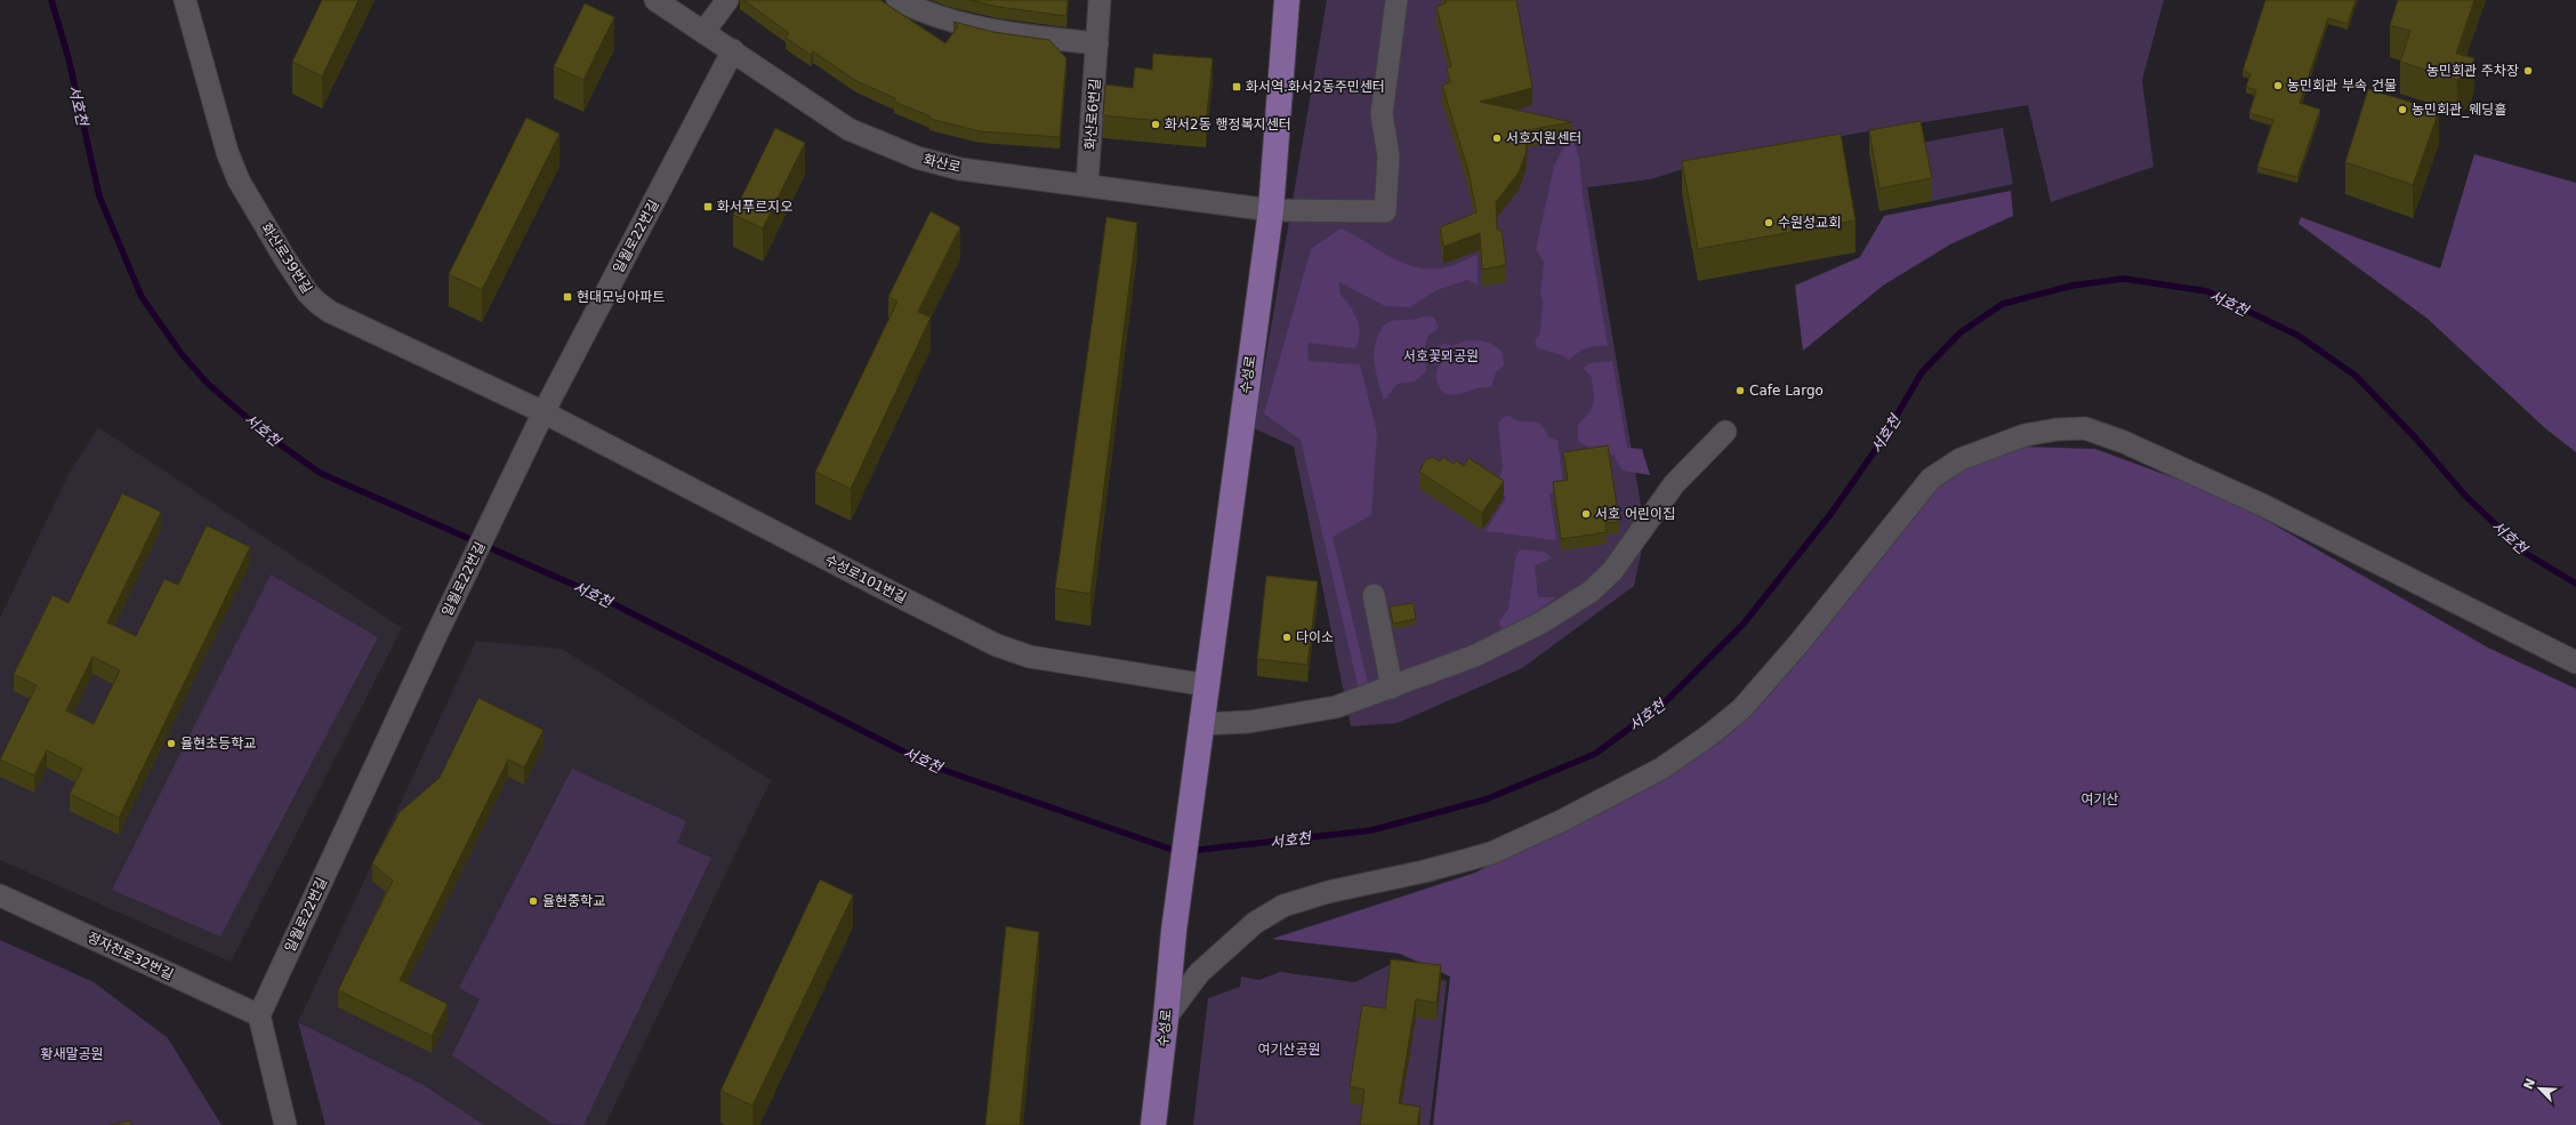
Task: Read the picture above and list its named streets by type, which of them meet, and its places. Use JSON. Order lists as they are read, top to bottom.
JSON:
{
  "streets": {
    "main road": ["수성로"],
    "street": [
      "화산로6번길",
      "화산로",
      "일월로22번길",
      "화산로39번길",
      "수성로101번길",
      "정자천로32번길"
    ]
  },
  "crossings": [
    ["화산로6번길", "화산로"],
    ["화산로", "일월로22번길"],
    ["화산로", "수성로"],
    ["일월로22번길", "화산로39번길"],
    ["일월로22번길", "수성로101번길"],
    ["일월로22번길", "정자천로32번길"],
    ["화산로39번길", "수성로101번길"],
    ["수성로", "수성로101번길"]
  ],
  "water": ["서호천"],
  "parks": [
    "서호꽃뫼공원",
    "여기산",
    "여기산공원",
    "황새말공원"
  ],
  "places": {
    "other": [
      "농민회관 주차장",
      "농민회관 부속 건물",
      "농민회관_웨딩홀",
      "화서2동 행정복지센터",
      "서호지원센터",
      "수원성교회",
      "Cafe Largo",
      "서호 어린이집",
      "다이소",
      "율현초등학교",
      "율현중학교"
    ],
    "transit": ["화서역.화서2동주민센터", "화서푸르지오", "현대모닝아파트"]
  },
  "north": "top left"
}
